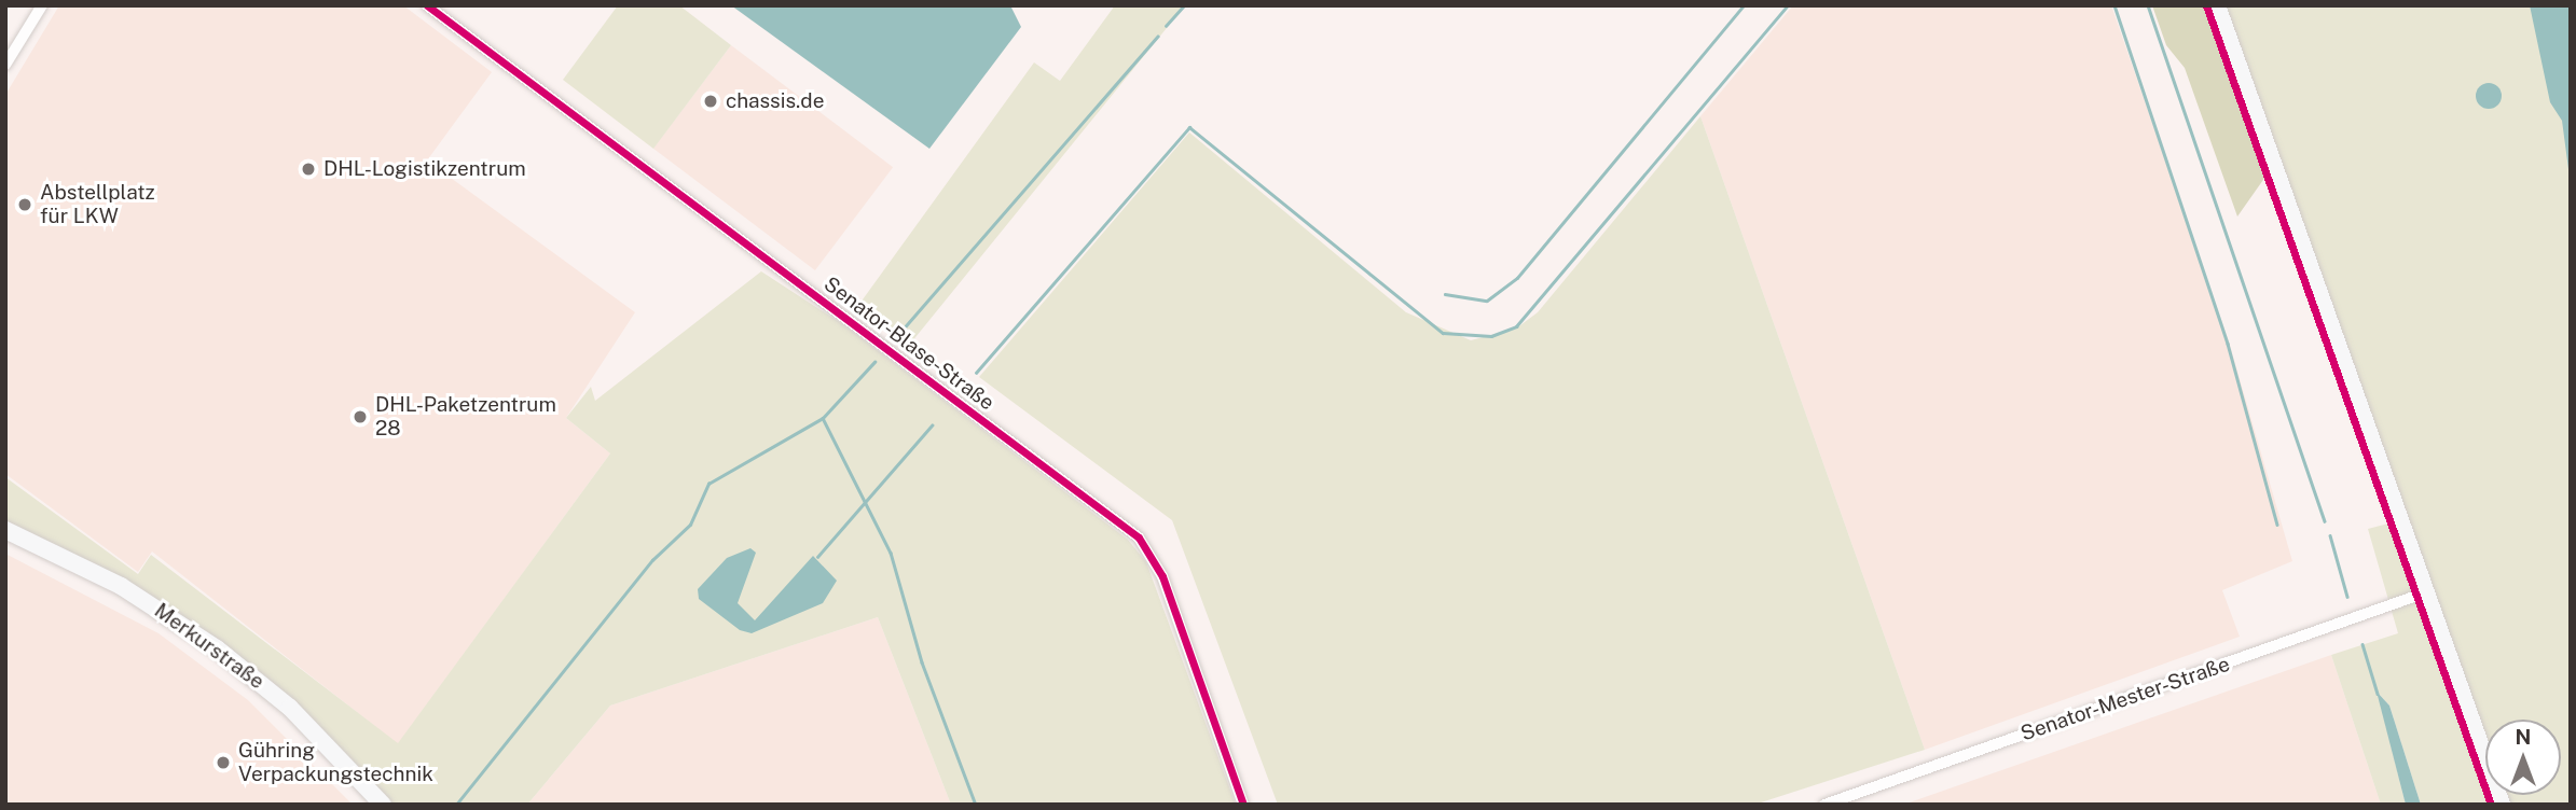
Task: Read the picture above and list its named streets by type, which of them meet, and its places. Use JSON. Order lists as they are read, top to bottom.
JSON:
{
  "streets": {
    "street": ["Senator-Blase-Straße", "Merkurstraße", "Senator-Mester-Straße"]
  },
  "places": [
    "chassis.de",
    "DHL-Logistikzentrum",
    "Abstellplatz für LKW",
    "DHL-Paketzentrum 28",
    "Gühring Verpackungstechnik"
  ],
  "north": "top"
}
